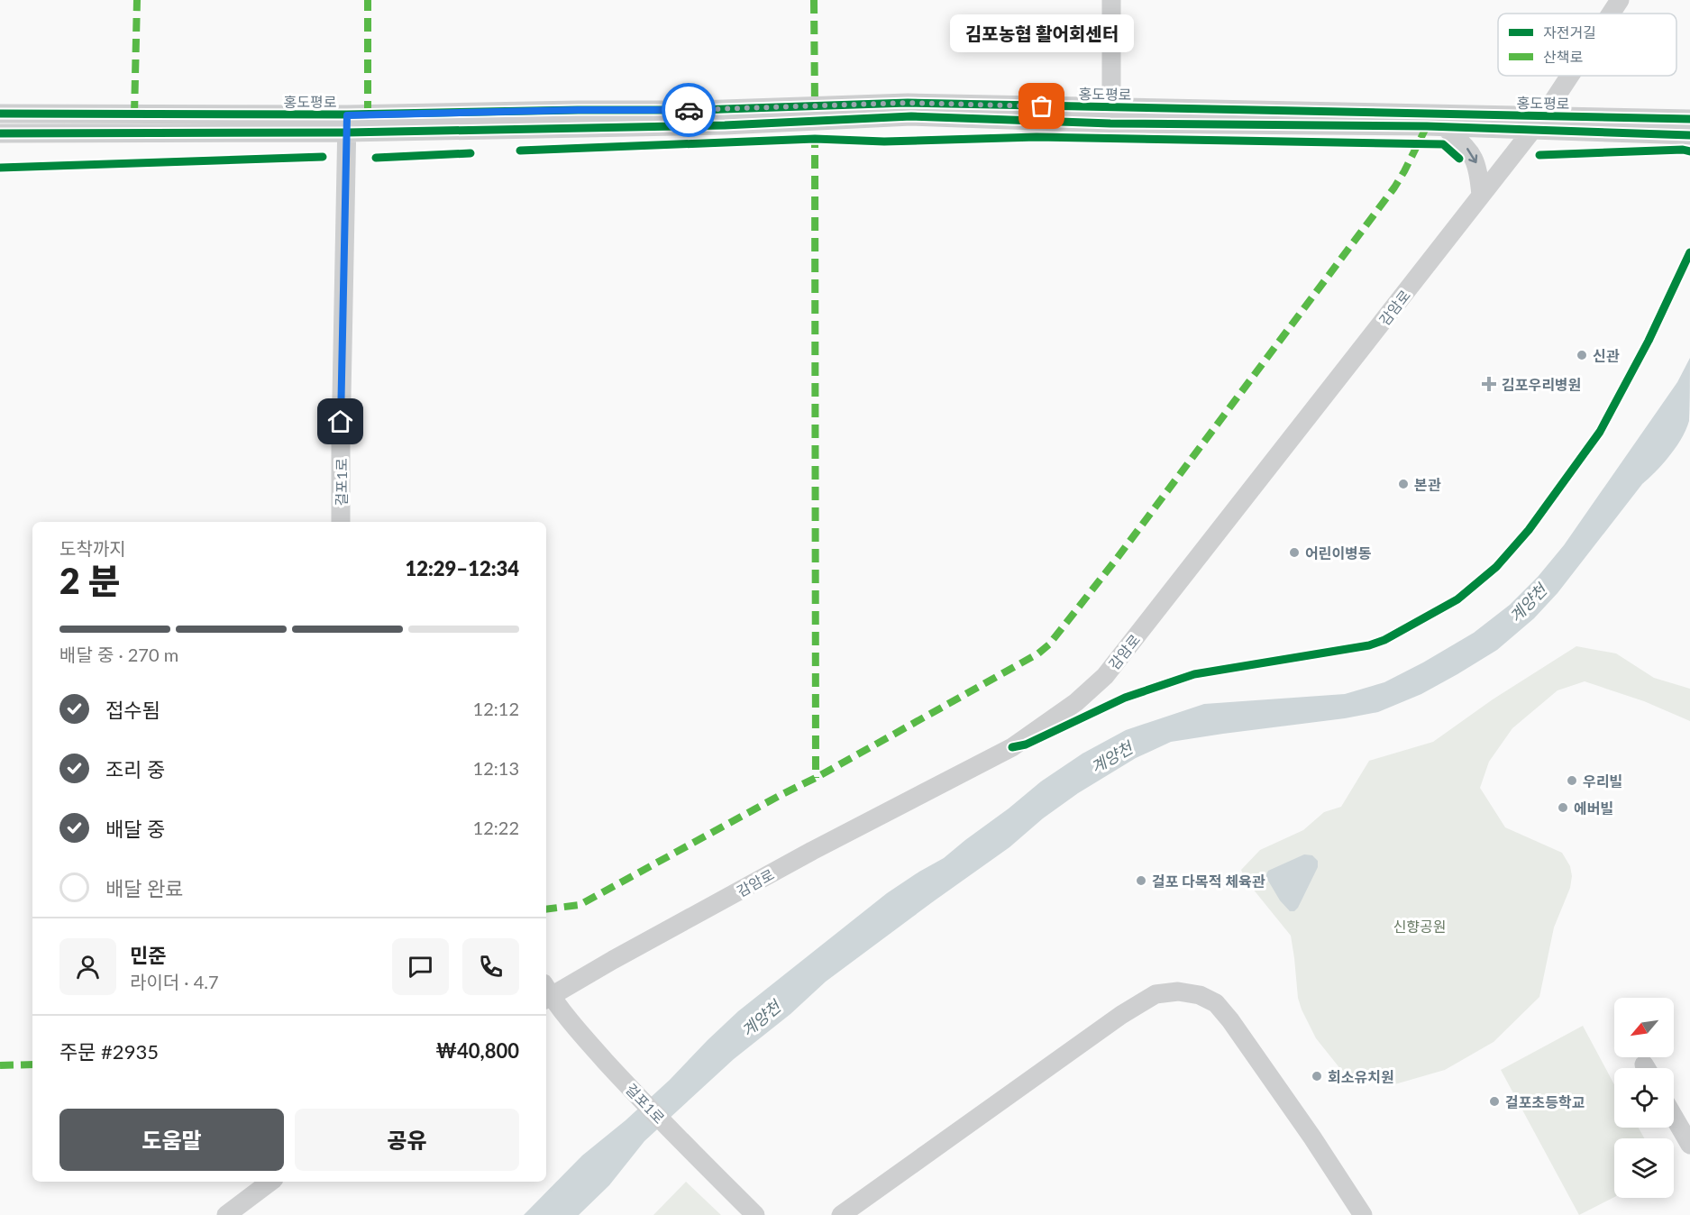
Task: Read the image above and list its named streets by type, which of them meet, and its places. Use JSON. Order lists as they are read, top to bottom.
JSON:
{
  "streets": {
    "street": ["홍도평로", "감암로", "걸포1로"]
  },
  "crossings": [
    ["홍도평로", "감암로"],
    ["홍도평로", "걸포1로"],
    ["감암로", "걸포1로"]
  ],
  "water": ["계양천"],
  "parks": ["신향공원"],
  "places": {
    "other": [
      "김포농협 활어회센터",
      "신관",
      "본관",
      "어린이병동",
      "우리빌",
      "에버빌",
      "걸포 다목적 체육관",
      "회소유치원",
      "걸포초등학교"
    ],
    "health": ["김포우리병원"]
  },
  "legend": ["자전거길", "산책로"],
  "north": "bottom left",
  "page": {
    "bubble": "김포농협 활어회센터",
    "heading": ["2 분", "도착까지", "12:29–12:34"],
    "panel": [
      "민준",
      "라이더 · 4.7",
      "주문 #2935",
      "₩40,800"
    ],
    "bar": "배달 중 · 270 m",
    "list": [
      ["접수됨", "12:12"],
      ["조리 중", "12:13"],
      ["배달 중", "12:22"],
      "배달 완료"
    ],
    "buttons": ["도움말", "공유"]
  }
}
